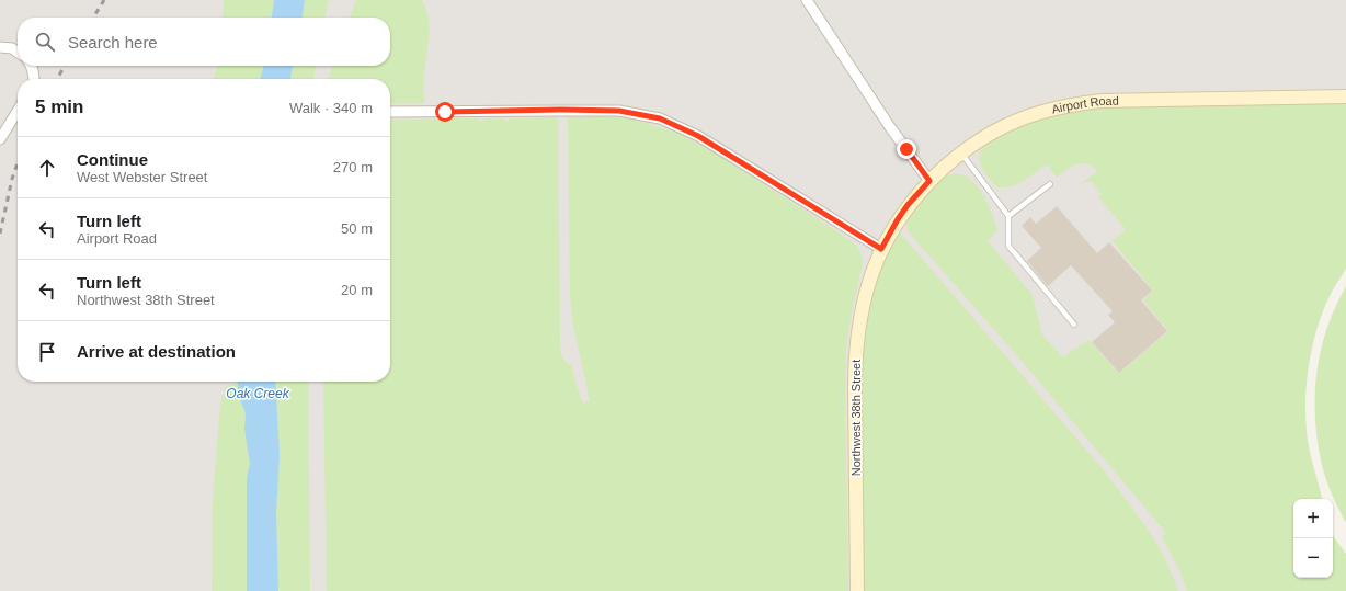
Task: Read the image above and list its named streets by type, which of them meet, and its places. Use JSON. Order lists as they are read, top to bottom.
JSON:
{
  "streets": {
    "main road": ["Airport Road", "Northwest 38th Street"]
  },
  "crossings": [
    ["Airport Road", "Northwest 38th Street"]
  ],
  "water": ["Oak Creek"],
  "page": {
    "search": "Search here",
    "heading": ["5 min", "Walk · 340 m"],
    "list": [
      ["Continue", "West Webster Street", "270 m"],
      ["Turn left", "Airport Road", "50 m"],
      ["Turn left", "Northwest 38th Street", "20 m"],
      "Arrive at destination"
    ],
    "map_buttons": ["+", "−"]
  }
}
